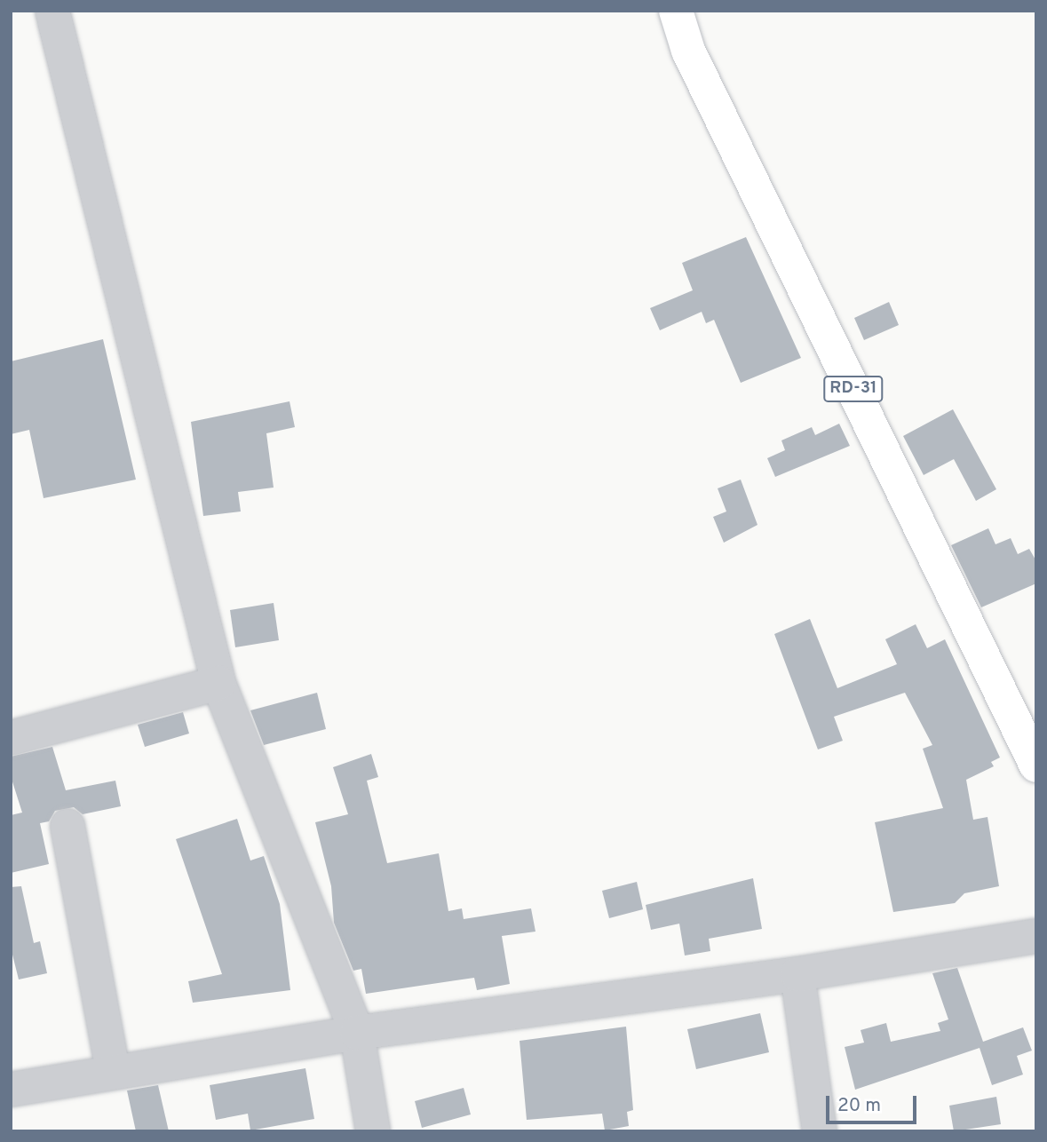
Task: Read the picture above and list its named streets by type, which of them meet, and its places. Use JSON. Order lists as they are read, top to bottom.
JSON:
{
  "streets": {
    "main road": ["RD-31"]
  },
  "scale_bar": "20 m"
}
